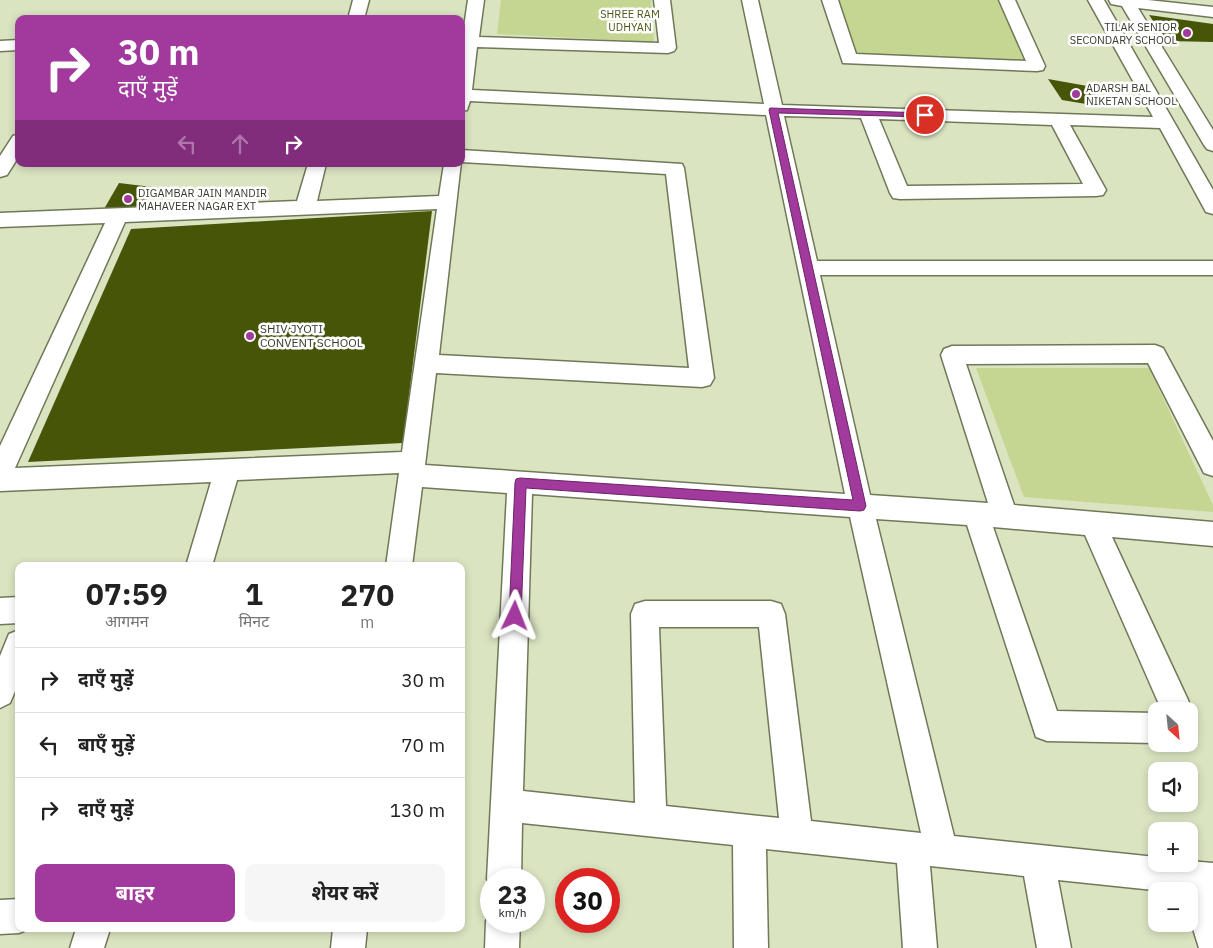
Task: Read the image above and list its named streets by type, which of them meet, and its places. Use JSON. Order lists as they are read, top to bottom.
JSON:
{
  "parks": ["SHREE RAM UDHYAN"],
  "places": [
    "TILAK SENIOR SECONDARY SCHOOL",
    "ADARSH BAL NIKETAN SCHOOL",
    "DIGAMBAR JAIN MANDIR MAHAVEER NAGAR EXT",
    "SHIV JYOTI CONVENT SCHOOL"
  ],
  "north": "bottom right",
  "page": {
    "turn": ["30 m", "दाएँ मुड़ें"],
    "eta": [
      "07:59",
      "आगमन",
      "1",
      "मिनट",
      "270",
      "m"
    ],
    "list": [
      {
        "name": "दाएँ मुड़ें",
        "value": "30 m"
      },
      {
        "name": "बाएँ मुड़ें",
        "value": "70 m"
      },
      {
        "name": "दाएँ मुड़ें",
        "value": "130 m"
      }
    ],
    "map_buttons": ["+", "−"],
    "buttons": ["बाहर", "शेयर करें"],
    "speed": "23 km/h",
    "limit": "30"
  }
}
